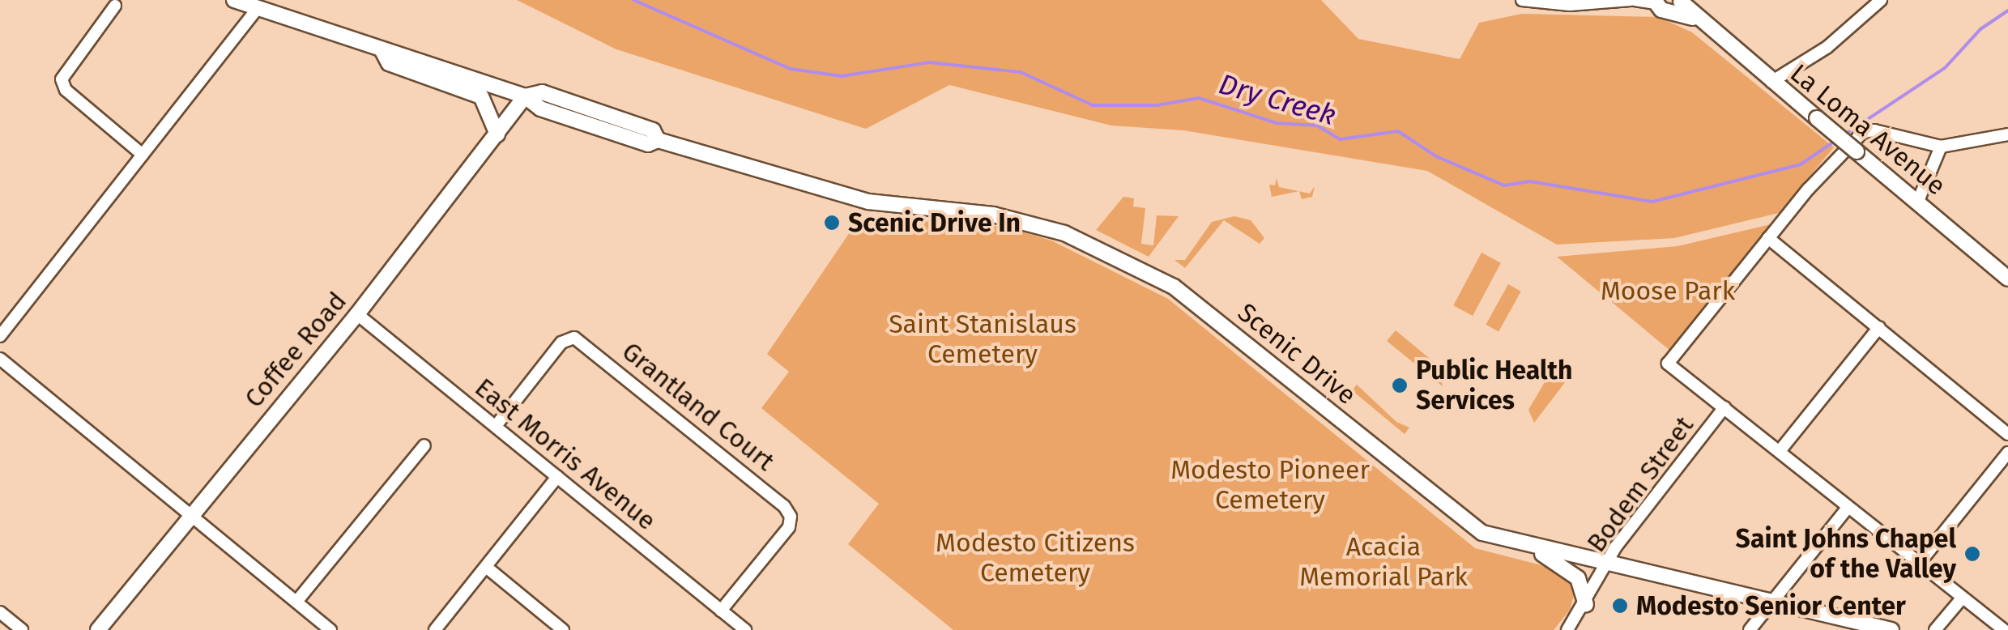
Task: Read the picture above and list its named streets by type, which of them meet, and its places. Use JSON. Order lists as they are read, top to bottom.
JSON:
{
  "streets": {
    "main road": ["La Loma Avenue", "Coffee Road", "Scenic Drive"],
    "street": ["Grantland Court", "East Morris Avenue", "Bodem Street"]
  },
  "crossings": [
    ["Coffee Road", "Scenic Drive"],
    ["Coffee Road", "East Morris Avenue"],
    ["Scenic Drive", "Bodem Street"],
    ["Grantland Court", "East Morris Avenue"]
  ],
  "water": ["Dry Creek"],
  "parks": [
    "Moose Park",
    "Saint Stanislaus Cemetery",
    "Modesto Pioneer Cemetery",
    "Modesto Citizens Cemetery",
    "Acacia Memorial Park"
  ],
  "places": [
    "Scenic Drive In",
    "Public Health Services",
    "Saint Johns Chapel of the Valley",
    "Modesto Senior Center"
  ]
}
